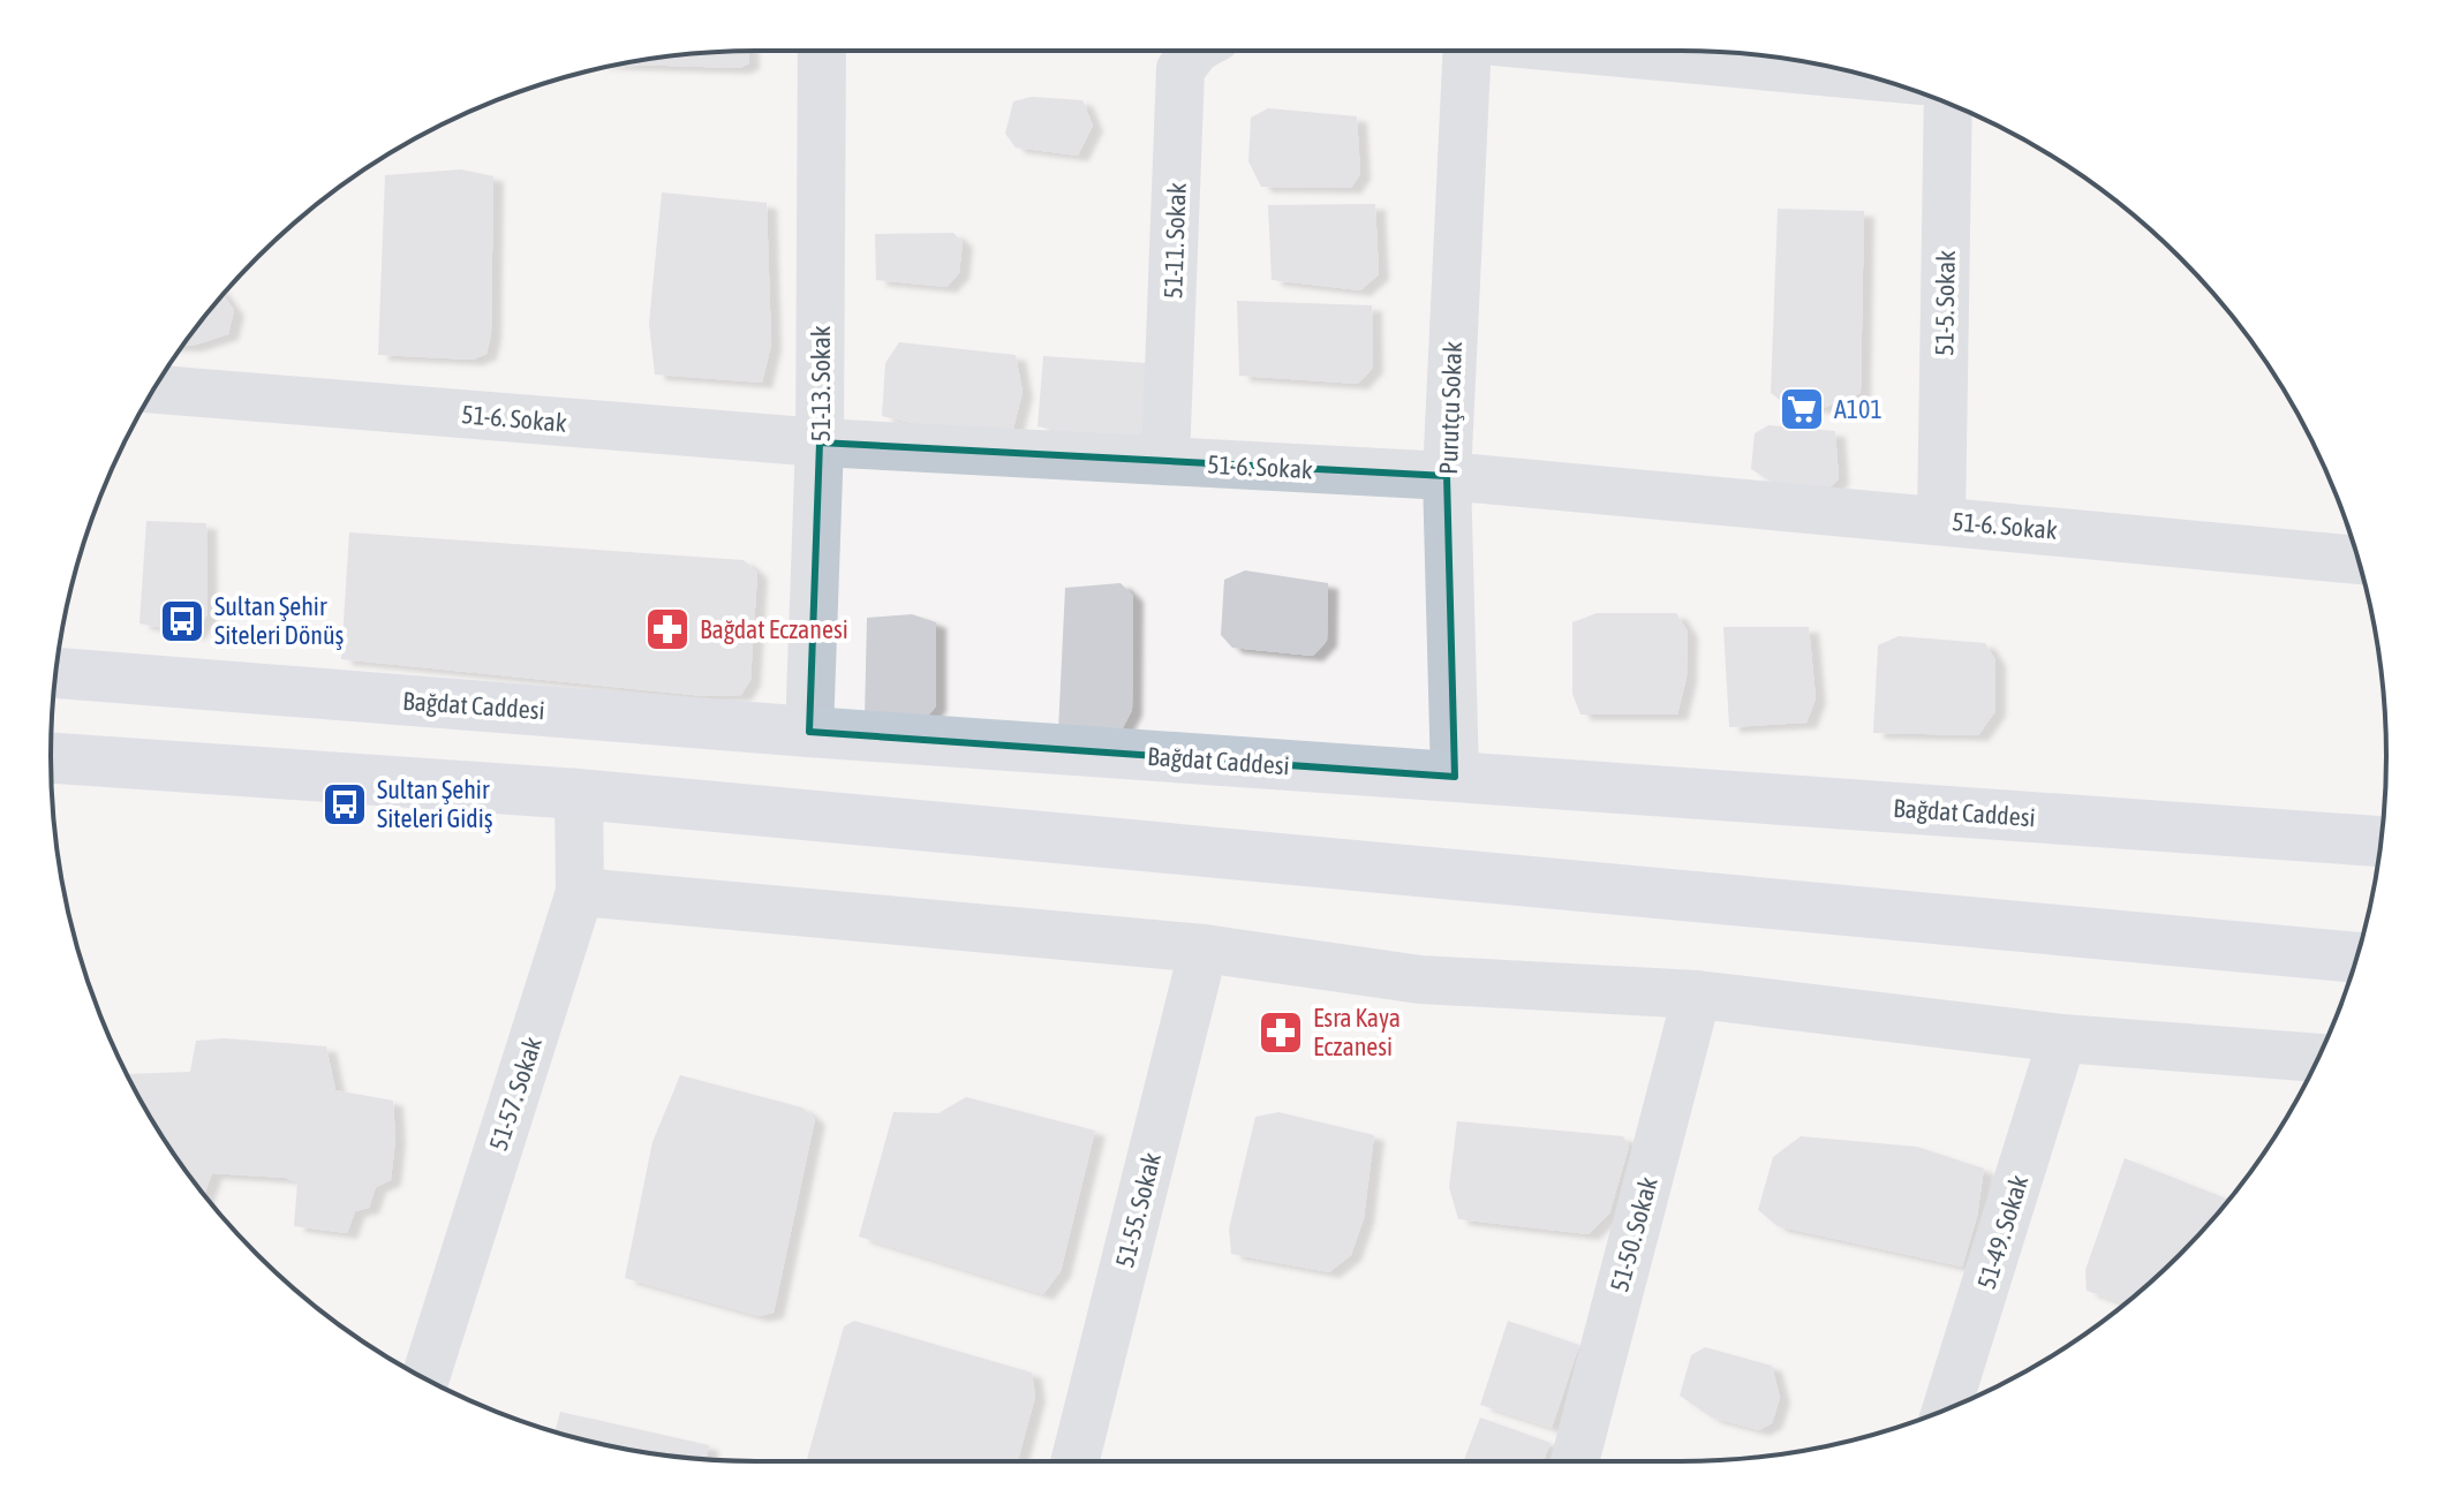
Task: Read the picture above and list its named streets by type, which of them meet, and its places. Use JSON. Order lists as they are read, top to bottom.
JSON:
{
  "streets": {
    "main road": ["Bağdat Caddesi"],
    "street": [
      "51-11. Sokak",
      "51-5. Sokak",
      "51-13. Sokak",
      "Purutçu Sokak",
      "51-6. Sokak",
      "51-57. Sokak",
      "51-55. Sokak",
      "51-49. Sokak",
      "51-50. Sokak"
    ]
  },
  "crossings": [
    ["51-11. Sokak", "51-6. Sokak"],
    ["51-5. Sokak", "51-6. Sokak"],
    ["51-13. Sokak", "51-6. Sokak"],
    ["51-13. Sokak", "Bağdat Caddesi"],
    ["Purutçu Sokak", "51-6. Sokak"],
    ["Purutçu Sokak", "Bağdat Caddesi"]
  ],
  "places": {
    "supermarket": ["A101"],
    "bus stop": ["Sultan Şehir Siteleri Dönüş", "Sultan Şehir Siteleri Gidiş"],
    "pharmacy": ["Bağdat Eczanesi", "Esra Kaya Eczanesi"]
  }
}
